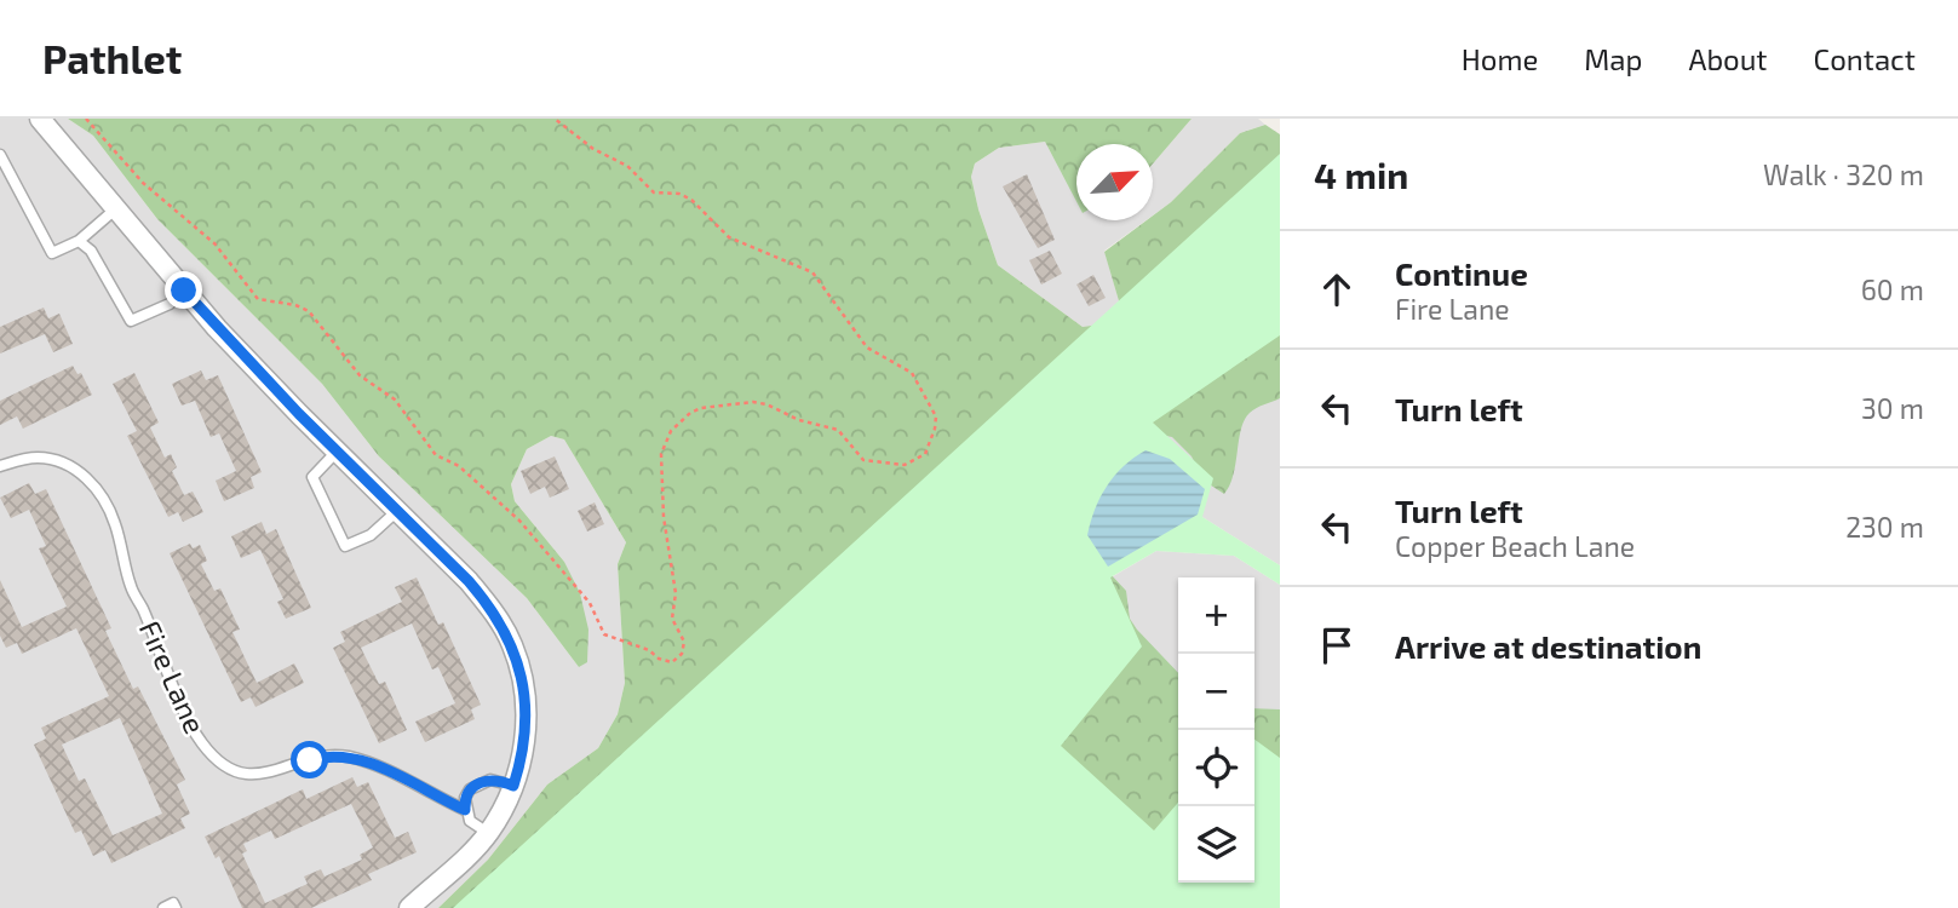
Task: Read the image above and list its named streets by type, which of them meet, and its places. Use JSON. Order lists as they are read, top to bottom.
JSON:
{
  "streets": {
    "lane": ["Fire Lane"]
  },
  "north": "top right",
  "page": {
    "header": "Pathlet",
    "nav": [
      "Home",
      "Map",
      "About",
      "Contact"
    ],
    "heading": ["4 min", "Walk · 320 m"],
    "list": [
      ["Continue", "Fire Lane", "60 m"],
      ["Turn left", "30 m"],
      ["Turn left", "Copper Beach Lane", "230 m"],
      "Arrive at destination"
    ],
    "map_buttons": ["+", "−"]
  }
}
